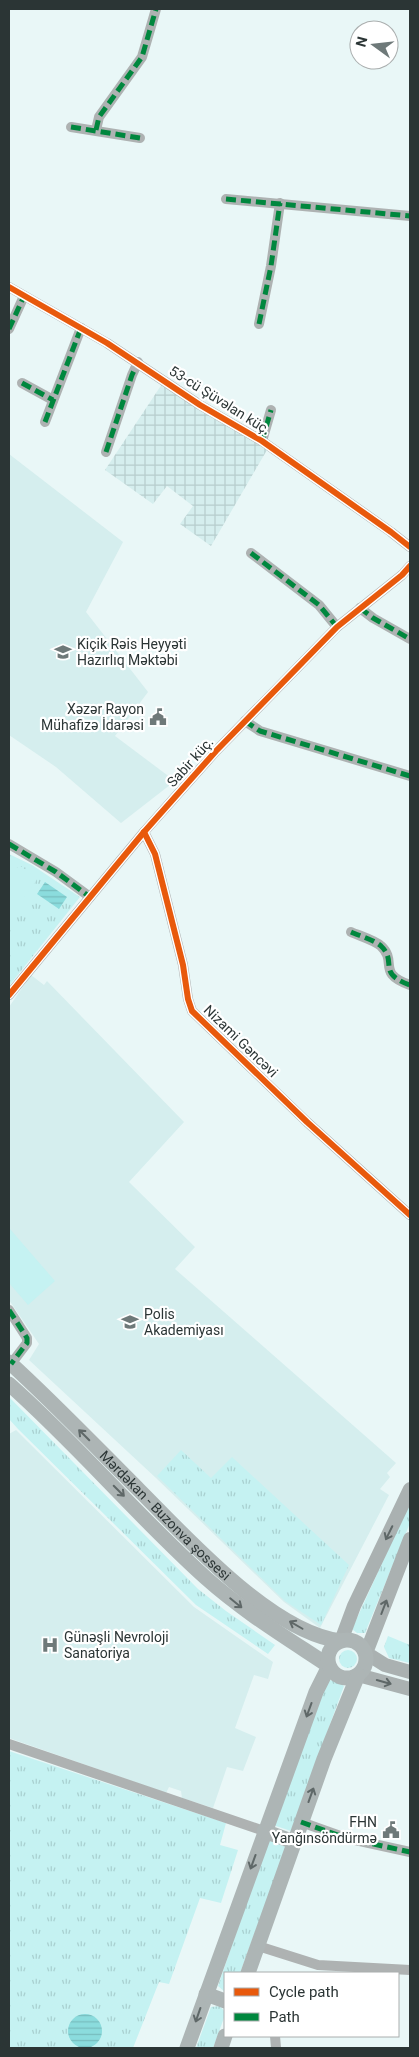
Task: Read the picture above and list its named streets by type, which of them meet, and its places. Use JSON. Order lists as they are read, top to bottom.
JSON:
{
  "streets": {
    "main road": ["Mərdəkan - Buzonva şossesi"],
    "street": ["53-cü Şüvəlan küç.", "Sabir küç.", "Nizami Gəncəvi"]
  },
  "crossings": [
    ["Sabir küç.", "Nizami Gəncəvi"]
  ],
  "places": {
    "school or university": ["Kiçik Rəis Heyyəti Hazırlıq Məktəbi", "Polis Akademiyası"],
    "public building": ["Xəzər Rayon Mühafizə İdarəsi", "FHN Yanğınsöndürmə"],
    "hospital": ["Günəşli Nevroloji Sanatoriya"]
  },
  "legend": ["Cycle path", "Path"],
  "north": "left"
}
